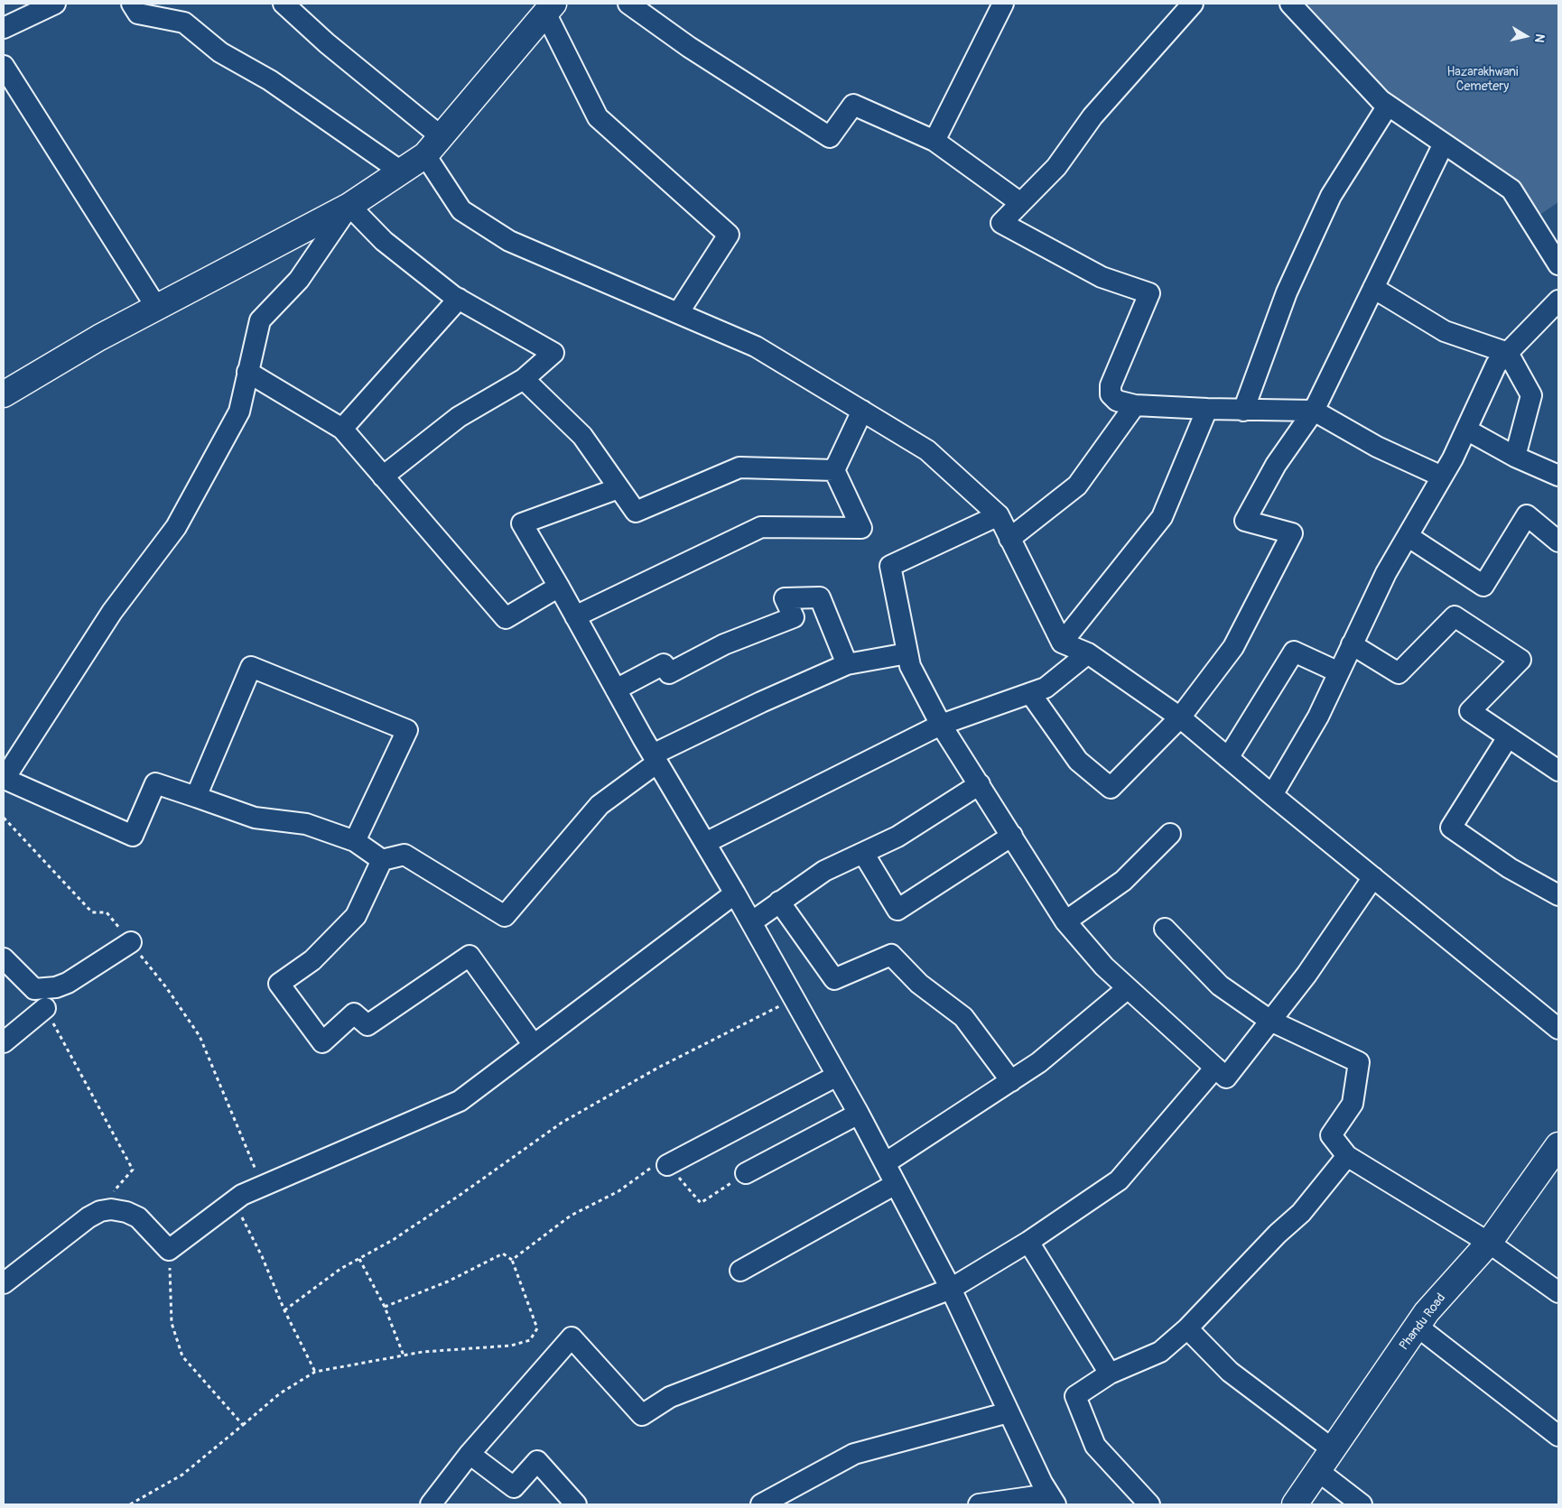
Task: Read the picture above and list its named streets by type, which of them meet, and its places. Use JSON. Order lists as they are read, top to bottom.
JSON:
{
  "streets": {
    "main road": ["Phandu Road"]
  },
  "parks": ["Hazarakhwani Cemetery"],
  "north": "right"
}
